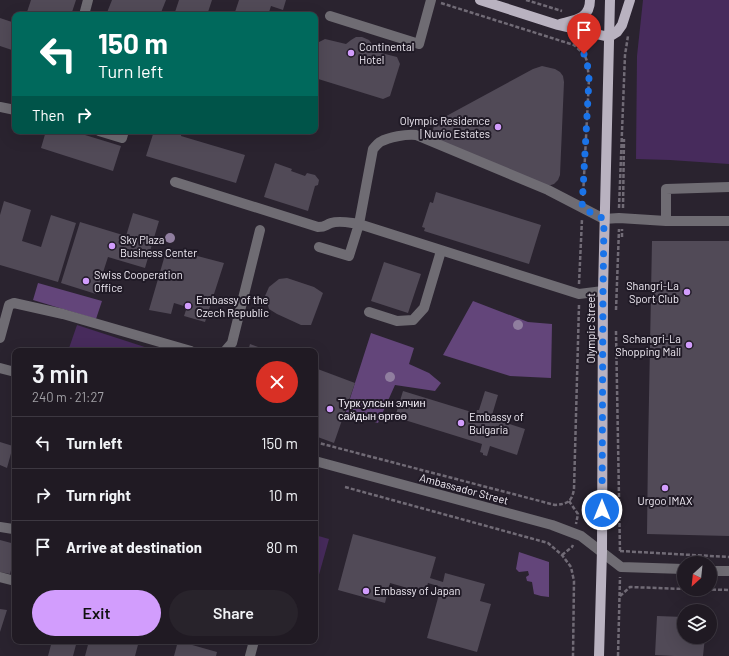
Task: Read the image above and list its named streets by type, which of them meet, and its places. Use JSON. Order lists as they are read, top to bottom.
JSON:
{
  "streets": {
    "main road": ["Olympic Street"],
    "street": ["Ambassador Street"]
  },
  "crossings": [
    ["Olympic Street", "Ambassador Street"]
  ],
  "places": [
    "Continental Hotel",
    "Olympic Residence | Nuvio Estates",
    "Sky Plaza Business Center",
    "Swiss Cooperation Office",
    "Shangri-La Sport Club",
    "Embassy of the Czech Republic",
    "Schangri-La Shopping Mall",
    "Турк улсын элчин сайдын өргөө",
    "Embassy of Bulgaria",
    "Urgoo IMAX",
    "Embassy of Japan"
  ],
  "north": "bottom left",
  "page": {
    "turn": ["150 m", "Turn left"],
    "then": "Then",
    "heading": ["3 min", "240 m · 21:27"],
    "list": [
      {
        "name": "Turn left",
        "value": "150 m"
      },
      {
        "name": "Turn right",
        "value": "10 m"
      },
      {
        "name": "Arrive at destination",
        "value": "80 m"
      }
    ],
    "buttons": ["Exit", "Share"]
  }
}
